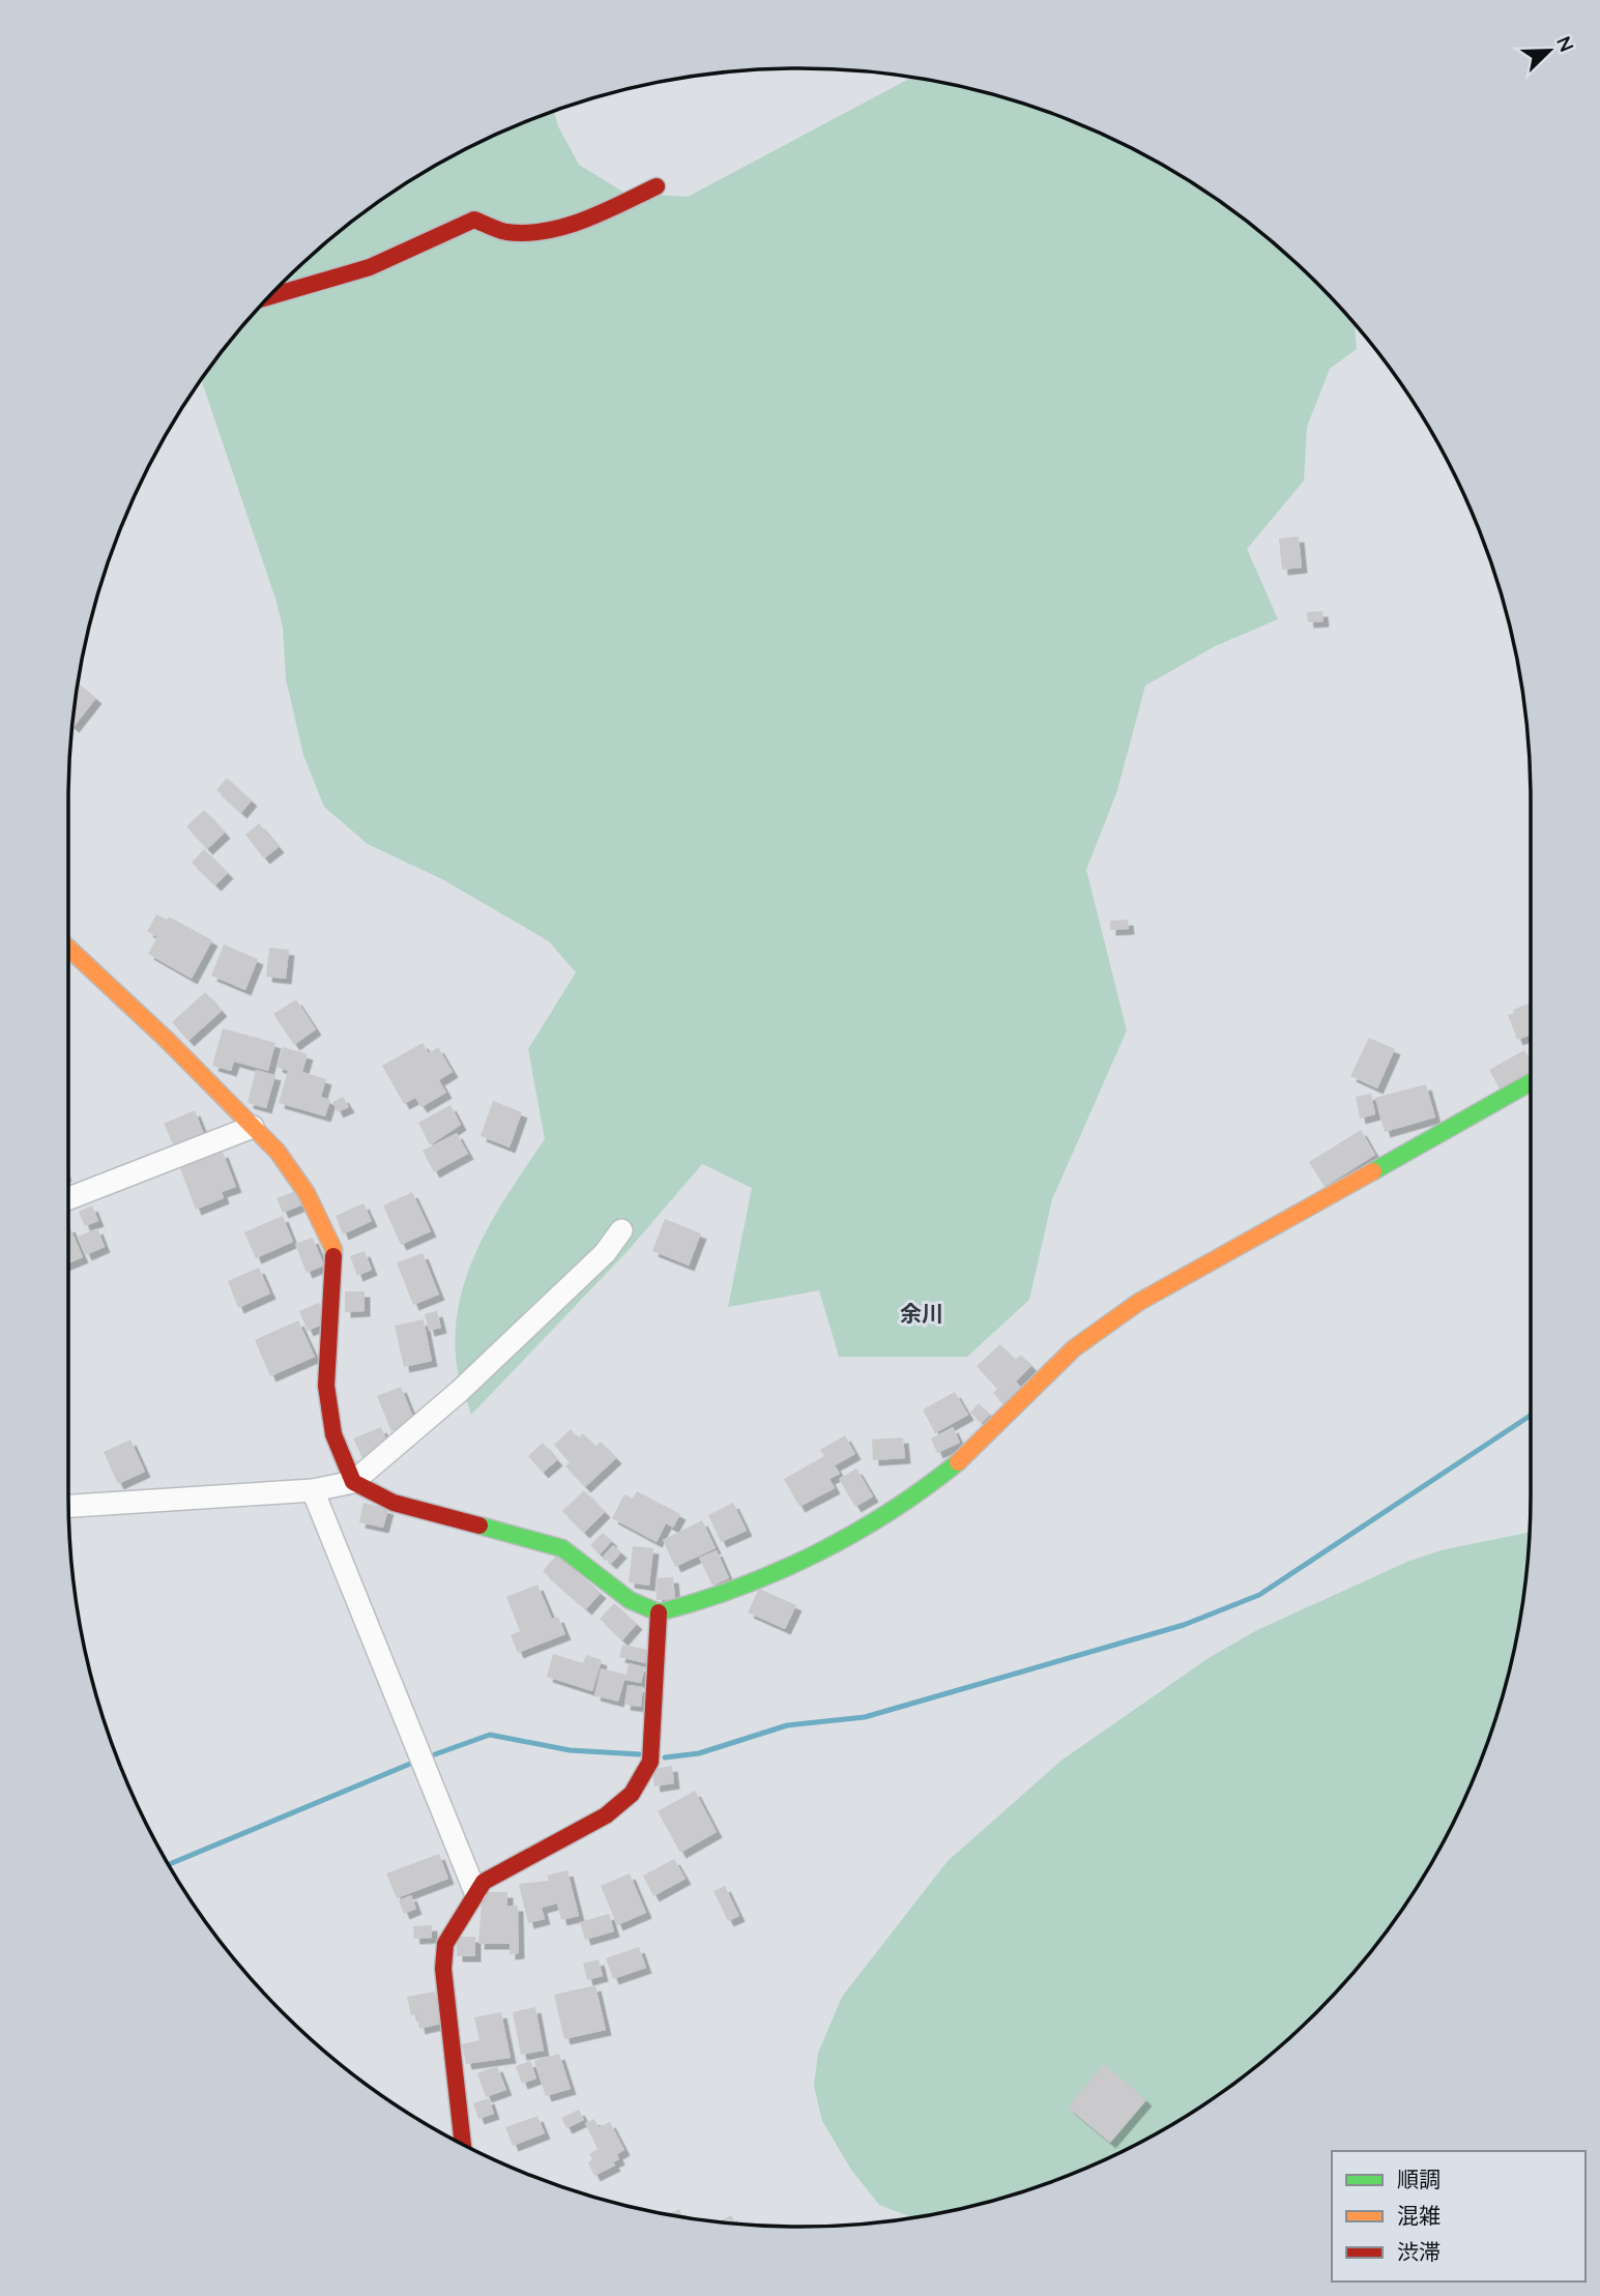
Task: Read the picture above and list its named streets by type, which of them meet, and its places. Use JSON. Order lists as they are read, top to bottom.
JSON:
{
  "districts": ["余川"],
  "legend": ["順調", "混雑", "渋滞"],
  "north": "top right"
}
